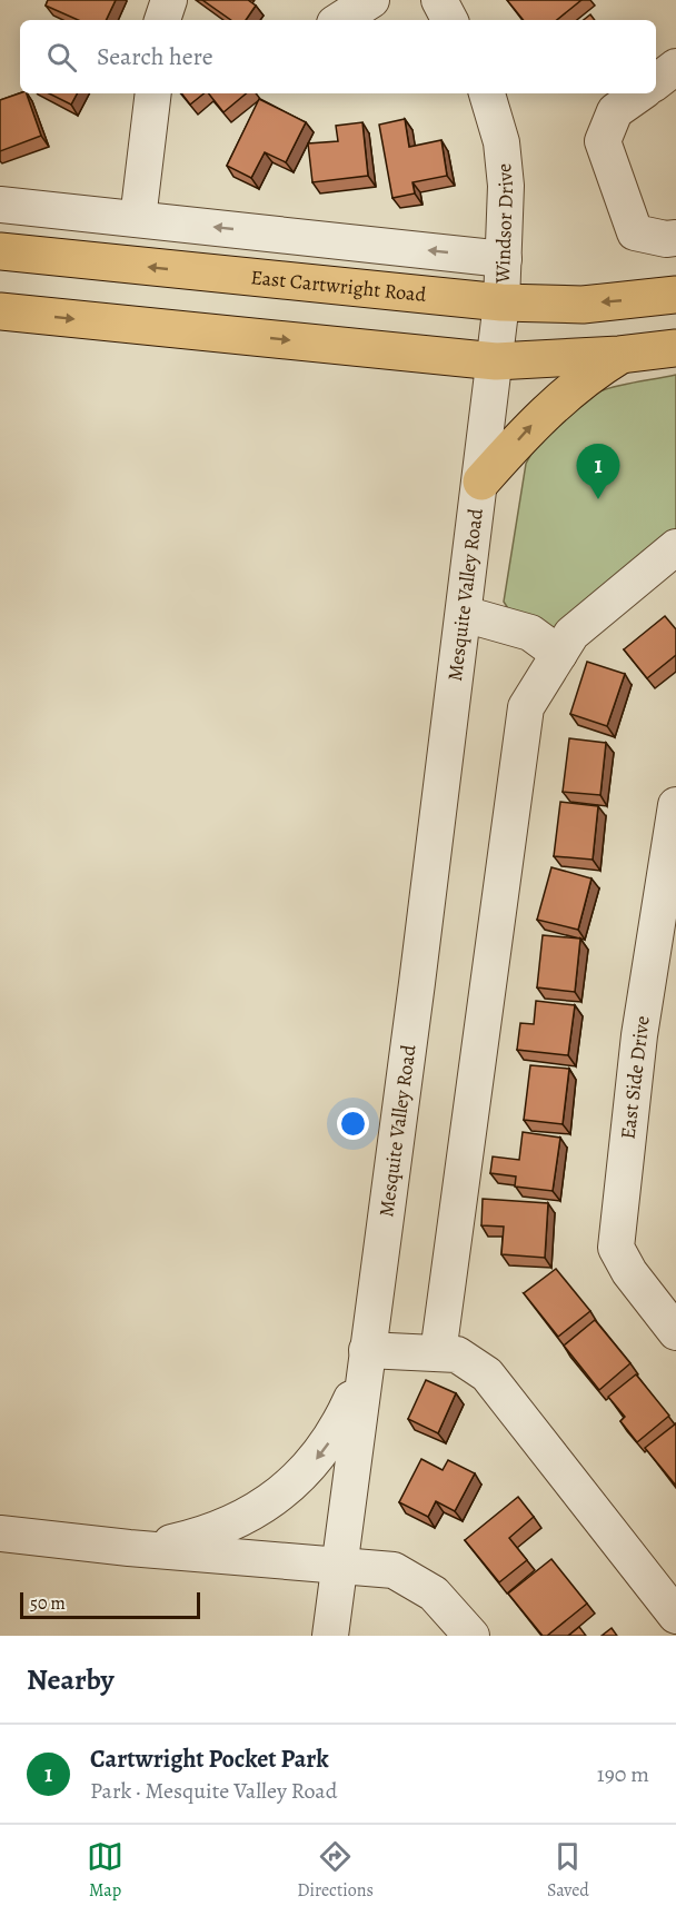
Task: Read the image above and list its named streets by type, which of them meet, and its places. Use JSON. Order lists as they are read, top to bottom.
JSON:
{
  "streets": {
    "main road": ["East Cartwright Road"],
    "street": ["Windsor Drive", "Mesquite Valley Road", "East Side Drive"]
  },
  "crossings": [
    ["Windsor Drive", "East Cartwright Road"],
    ["Windsor Drive", "Mesquite Valley Road"]
  ],
  "scale_bar": "50 m",
  "page": {
    "search": "Search here",
    "pins": "1",
    "scale": "50 m",
    "heading": "Nearby",
    "list": [
      {
        "mark": "1",
        "name": "Cartwright Pocket Park",
        "note": "Park · Mesquite Valley Road",
        "value": "190 m"
      }
    ],
    "nav": ["Map", "Directions", "Saved"]
  }
}
